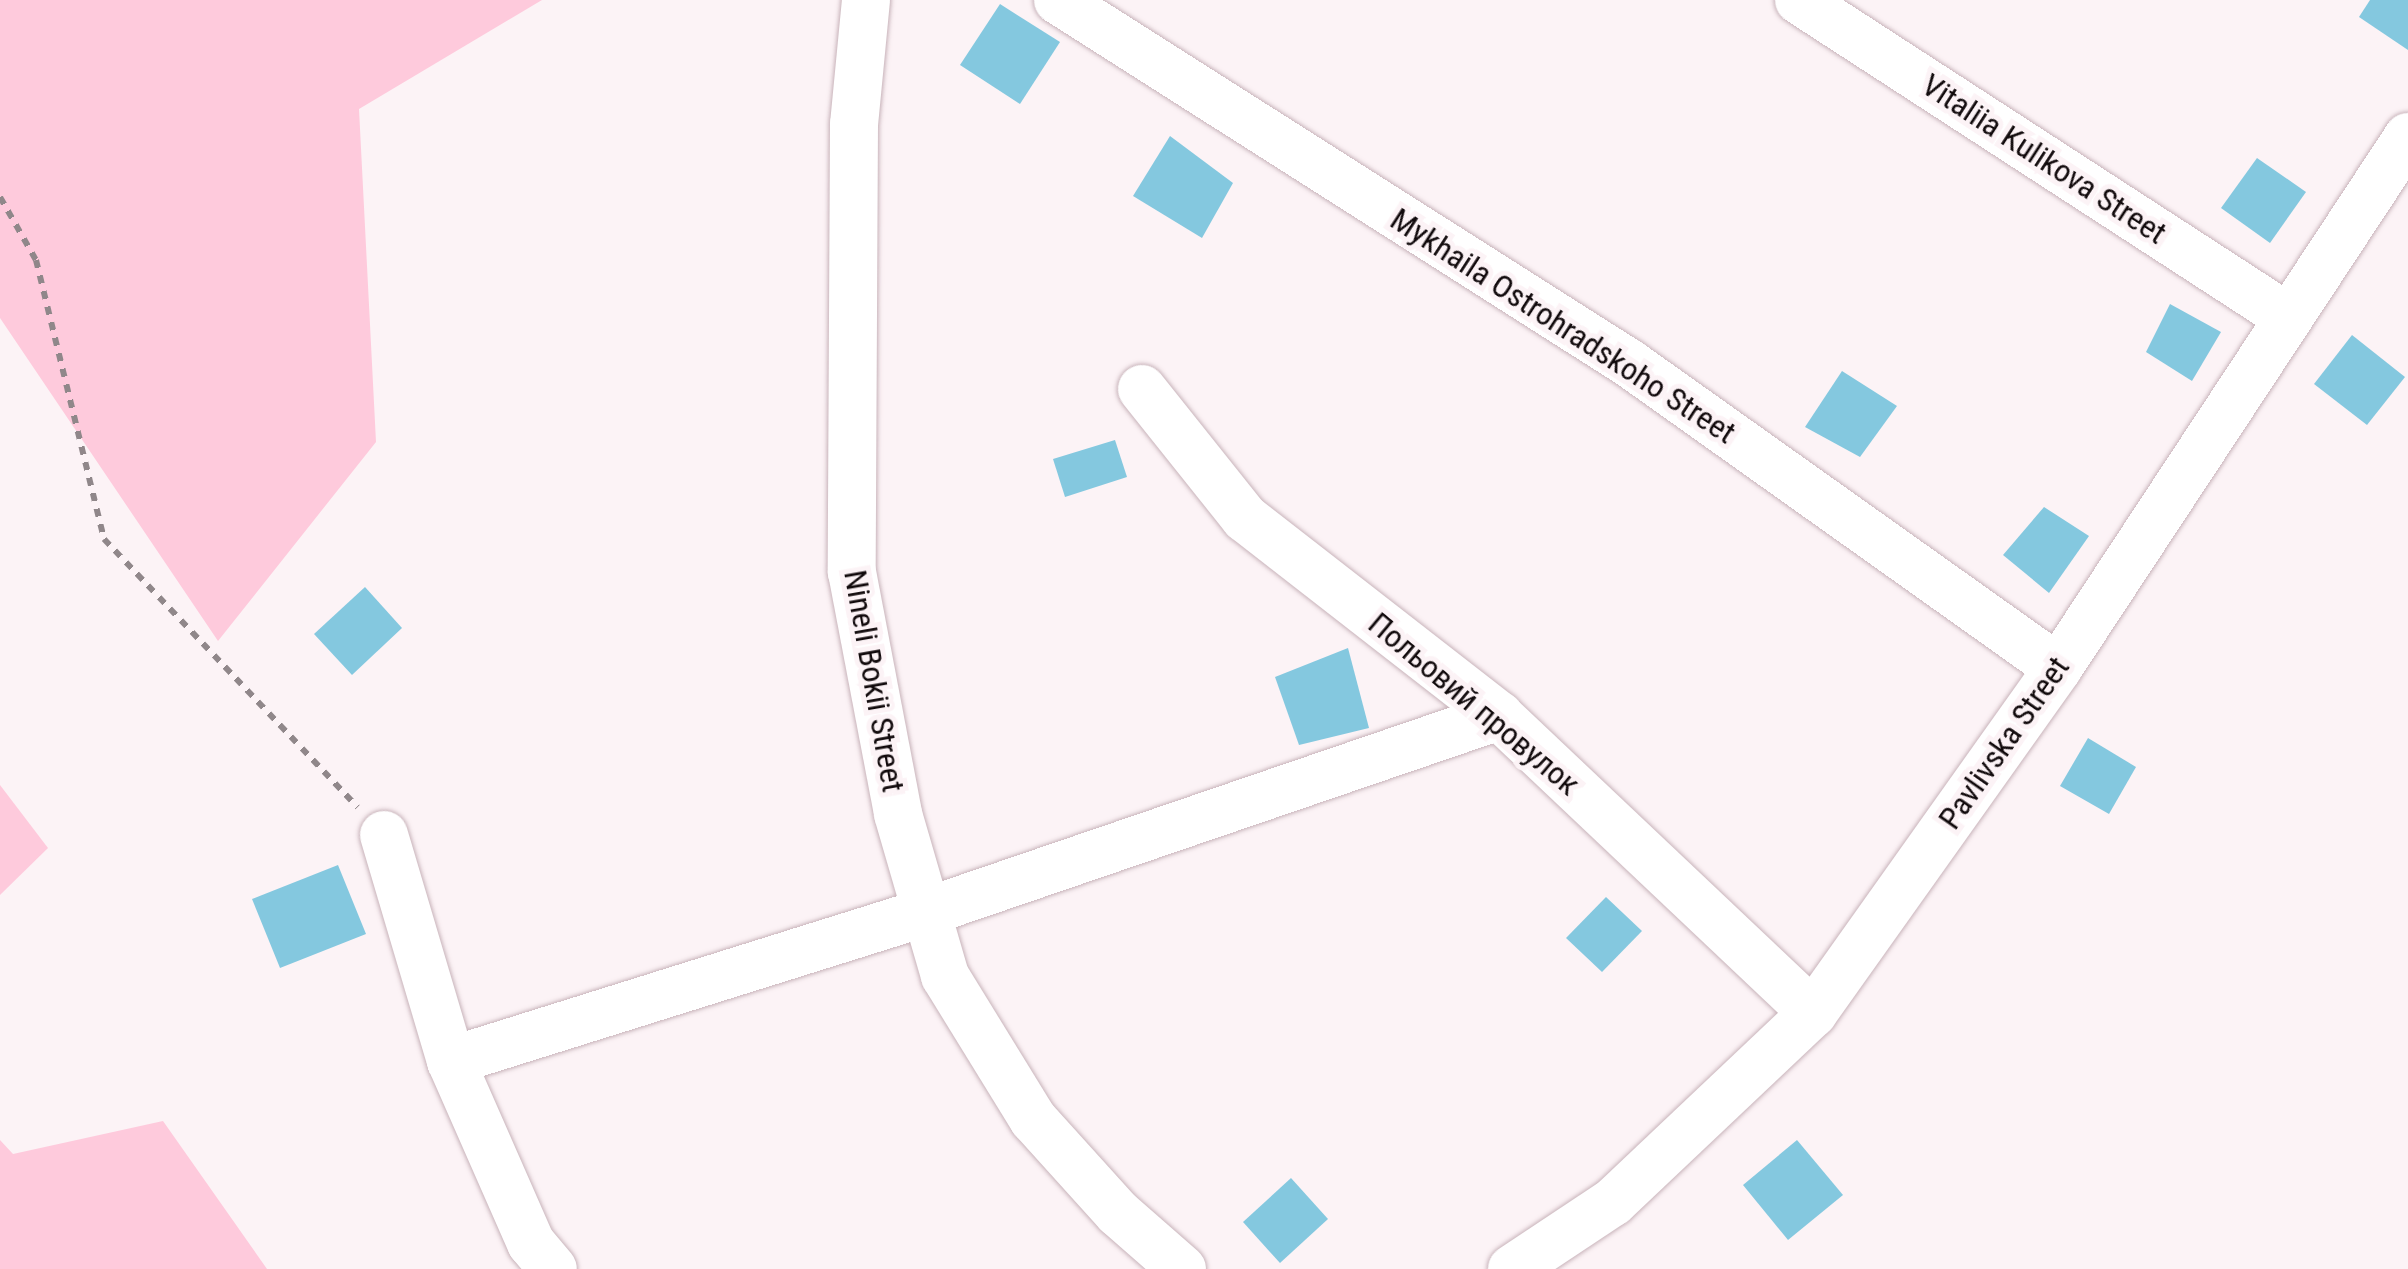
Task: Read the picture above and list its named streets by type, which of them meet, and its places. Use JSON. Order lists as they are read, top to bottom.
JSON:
{
  "streets": {
    "street": [
      "Vitaliia Kulikova Street",
      "Mykhaila Ostrohradskoho Street",
      "Nineli Bokii Street",
      "Польовий провулок",
      "Pavlivska Street"
    ]
  },
  "crossings": [
    ["Vitaliia Kulikova Street", "Pavlivska Street"],
    ["Mykhaila Ostrohradskoho Street", "Pavlivska Street"],
    ["Польовий провулок", "Pavlivska Street"]
  ]
}
